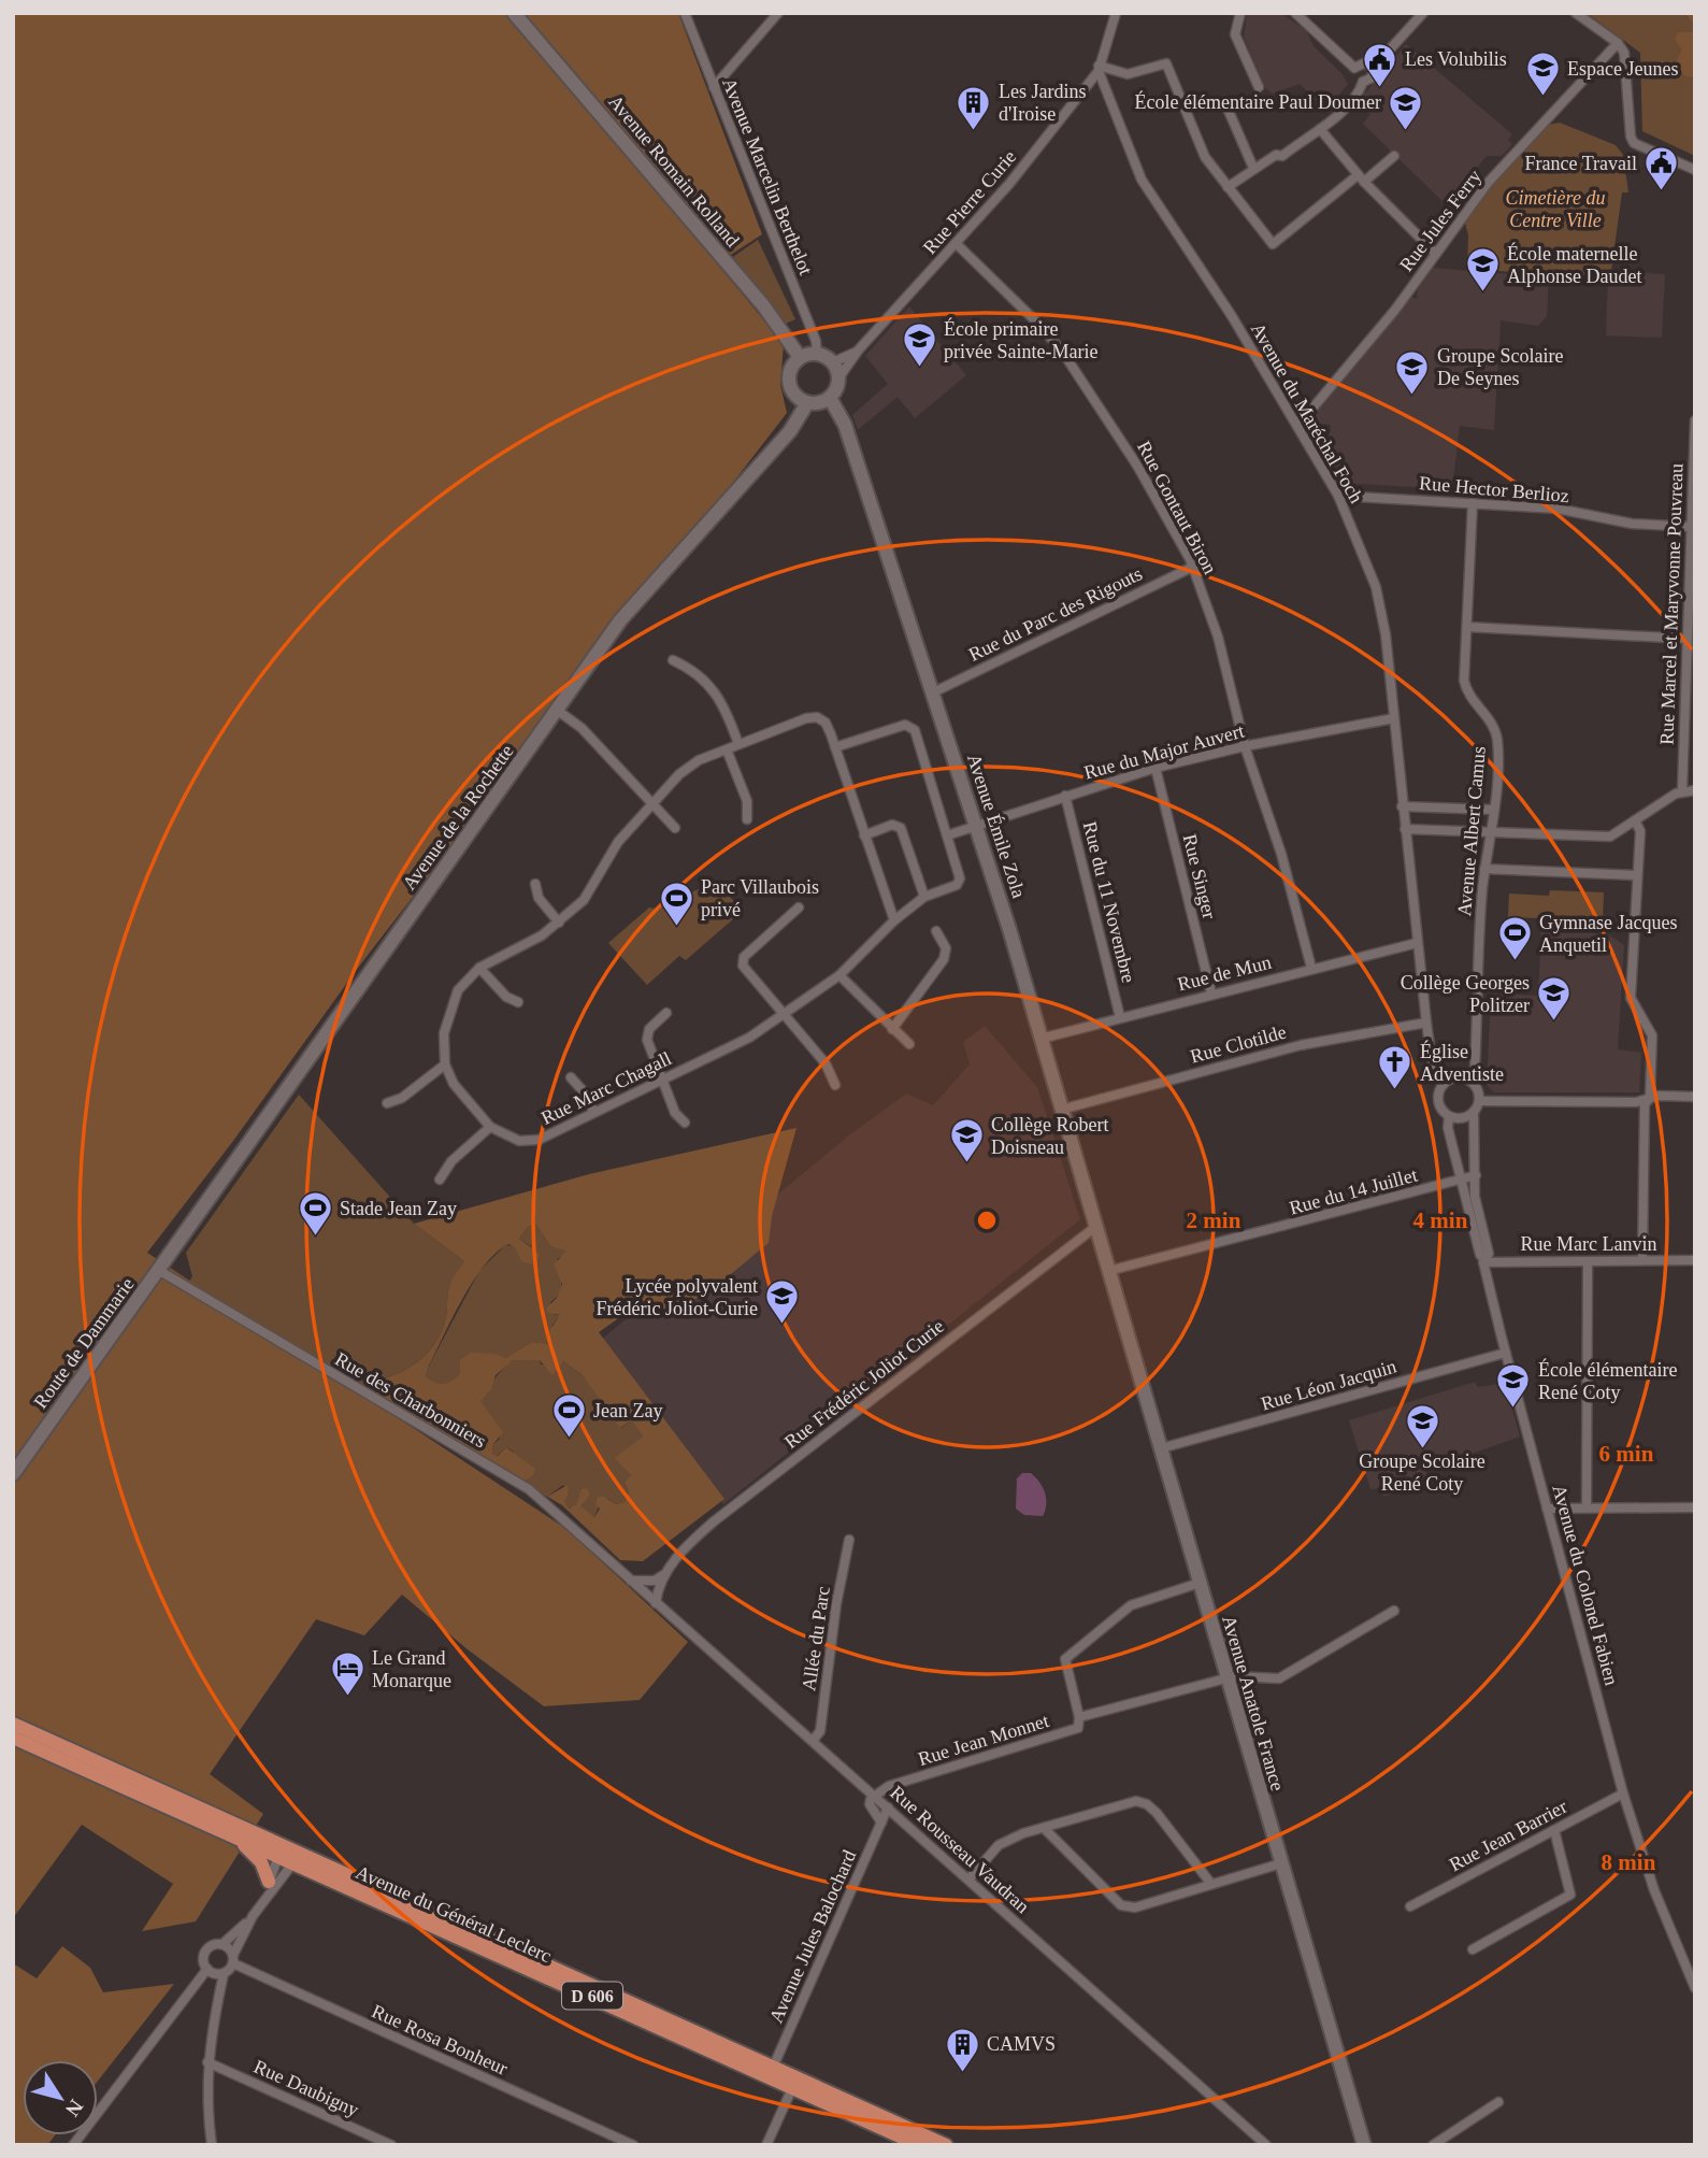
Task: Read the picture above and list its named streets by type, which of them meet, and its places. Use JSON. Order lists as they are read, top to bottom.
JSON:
{
  "streets": {
    "main road": [
      "Avenue Romain Rolland",
      "Avenue de la Rochette",
      "Avenue Émile Zola",
      "Route de Dammarie",
      "Avenue Anatole France",
      "Avenue du Général Leclerc",
      "D 606"
    ],
    "street": [
      "Avenue Marcelin Berthelot",
      "Rue Pierre Curie",
      "Rue Jules Ferry",
      "Avenue du Maréchal Foch",
      "Rue Hector Berlioz",
      "Rue Gontaut Biron",
      "Rue Marcel et Maryvonne Pouvreau",
      "Rue du Parc des Rigouts",
      "Rue du Major Auvert",
      "Avenue Albert Camus",
      "Rue Singer",
      "Rue du 11 Novembre",
      "Rue de Mun",
      "Rue Clotilde",
      "Rue Marc Chagall",
      "Rue du 14 Juillet",
      "Rue Marc Lanvin",
      "Rue Frédéric Joliot Curie",
      "Rue Léon Jacquin",
      "Rue des Charbonniers",
      "Avenue du Colonel Fabien",
      "Allée du Parc",
      "Rue Jean Monnet",
      "Rue Jean Barrier",
      "Rue Rousseau Vaudran",
      "Avenue Jules Balochard",
      "Rue Rosa Bonheur",
      "Rue Daubigny"
    ]
  },
  "crossings": [
    ["Avenue Romain Rolland", "Avenue Marcelin Berthelot"],
    ["Avenue Romain Rolland", "Rue Pierre Curie"],
    ["Avenue Romain Rolland", "Avenue de la Rochette"],
    ["Avenue Romain Rolland", "Avenue Émile Zola"],
    ["Avenue Marcelin Berthelot", "Rue Pierre Curie"],
    ["Avenue Marcelin Berthelot", "Avenue de la Rochette"],
    ["Avenue Marcelin Berthelot", "Avenue Émile Zola"],
    ["Rue Pierre Curie", "Avenue du Maréchal Foch"],
    ["Rue Pierre Curie", "Rue Gontaut Biron"],
    ["Rue Pierre Curie", "Avenue de la Rochette"],
    ["Rue Pierre Curie", "Avenue Émile Zola"],
    ["Rue Jules Ferry", "Avenue du Maréchal Foch"],
    ["Avenue du Maréchal Foch", "Rue Hector Berlioz"],
    ["Avenue du Maréchal Foch", "Rue du Major Auvert"],
    ["Avenue du Maréchal Foch", "Avenue Albert Camus"],
    ["Avenue du Maréchal Foch", "Rue de Mun"],
    ["Avenue du Maréchal Foch", "Rue Clotilde"],
    ["Rue Hector Berlioz", "Rue Marcel et Maryvonne Pouvreau"],
    ["Rue Hector Berlioz", "Avenue Albert Camus"],
    ["Rue Gontaut Biron", "Rue du Parc des Rigouts"],
    ["Rue Gontaut Biron", "Rue du Major Auvert"],
    ["Rue Gontaut Biron", "Rue de Mun"],
    ["Rue du Parc des Rigouts", "Avenue Émile Zola"],
    ["Rue du Major Auvert", "Avenue Émile Zola"],
    ["Rue du Major Auvert", "Rue Singer"],
    ["Rue du Major Auvert", "Rue du 11 Novembre"],
    ["Rue du Major Auvert", "Rue Marc Chagall"],
    ["Avenue de la Rochette", "Avenue Émile Zola"],
    ["Avenue de la Rochette", "Route de Dammarie"],
    ["Avenue de la Rochette", "Rue des Charbonniers"],
    ["Avenue Émile Zola", "Rue de Mun"],
    ["Avenue Émile Zola", "Rue Clotilde"],
    ["Avenue Émile Zola", "Rue du 14 Juillet"],
    ["Avenue Émile Zola", "Rue Frédéric Joliot Curie"],
    ["Avenue Émile Zola", "Avenue Anatole France"],
    ["Rue Singer", "Rue de Mun"],
    ["Rue du 11 Novembre", "Rue de Mun"],
    ["Rue du 14 Juillet", "Avenue du Colonel Fabien"],
    ["Rue du 14 Juillet", "Avenue Anatole France"],
    ["Rue Marc Lanvin", "Avenue du Colonel Fabien"],
    ["Route de Dammarie", "Rue des Charbonniers"],
    ["Rue Frédéric Joliot Curie", "Rue Rousseau Vaudran"],
    ["Rue Léon Jacquin", "Avenue du Colonel Fabien"],
    ["Rue Léon Jacquin", "Avenue Anatole France"],
    ["Rue des Charbonniers", "Rue Rousseau Vaudran"],
    ["Avenue du Colonel Fabien", "Rue Jean Barrier"],
    ["Allée du Parc", "Rue Rousseau Vaudran"],
    ["Avenue Anatole France", "Rue Jean Monnet"],
    ["Rue Jean Monnet", "Rue Rousseau Vaudran"],
    ["Rue Rousseau Vaudran", "Avenue Jules Balochard"],
    ["Avenue du Général Leclerc", "Avenue Jules Balochard"]
  ],
  "parks": ["Cimetière du Centre Ville"],
  "places": {
    "public building": ["Les Volubilis", "France Travail"],
    "school or university": [
      "Espace Jeunes",
      "École élémentaire Paul Doumer",
      "École maternelle Alphonse Daudet",
      "École primaire privée Sainte-Marie",
      "Groupe Scolaire De Seynes",
      "Collège Georges Politzer",
      "Collège Robert Doisneau",
      "Lycée polyvalent Frédéric Joliot-Curie",
      "École élémentaire René Coty",
      "Groupe Scolaire René Coty"
    ],
    "building": ["Les Jardins d'Iroise", "CAMVS"],
    "sports": [
      "Parc Villaubois privé",
      "Gymnase Jacques Anquetil",
      "Stade Jean Zay",
      "Jean Zay"
    ],
    "church": ["Église Adventiste"],
    "hotel": ["Le Grand Monarque"]
  },
  "north": "bottom right",
  "rings": [
    "2 min",
    "4 min",
    "6 min",
    "8 min"
  ]
}
